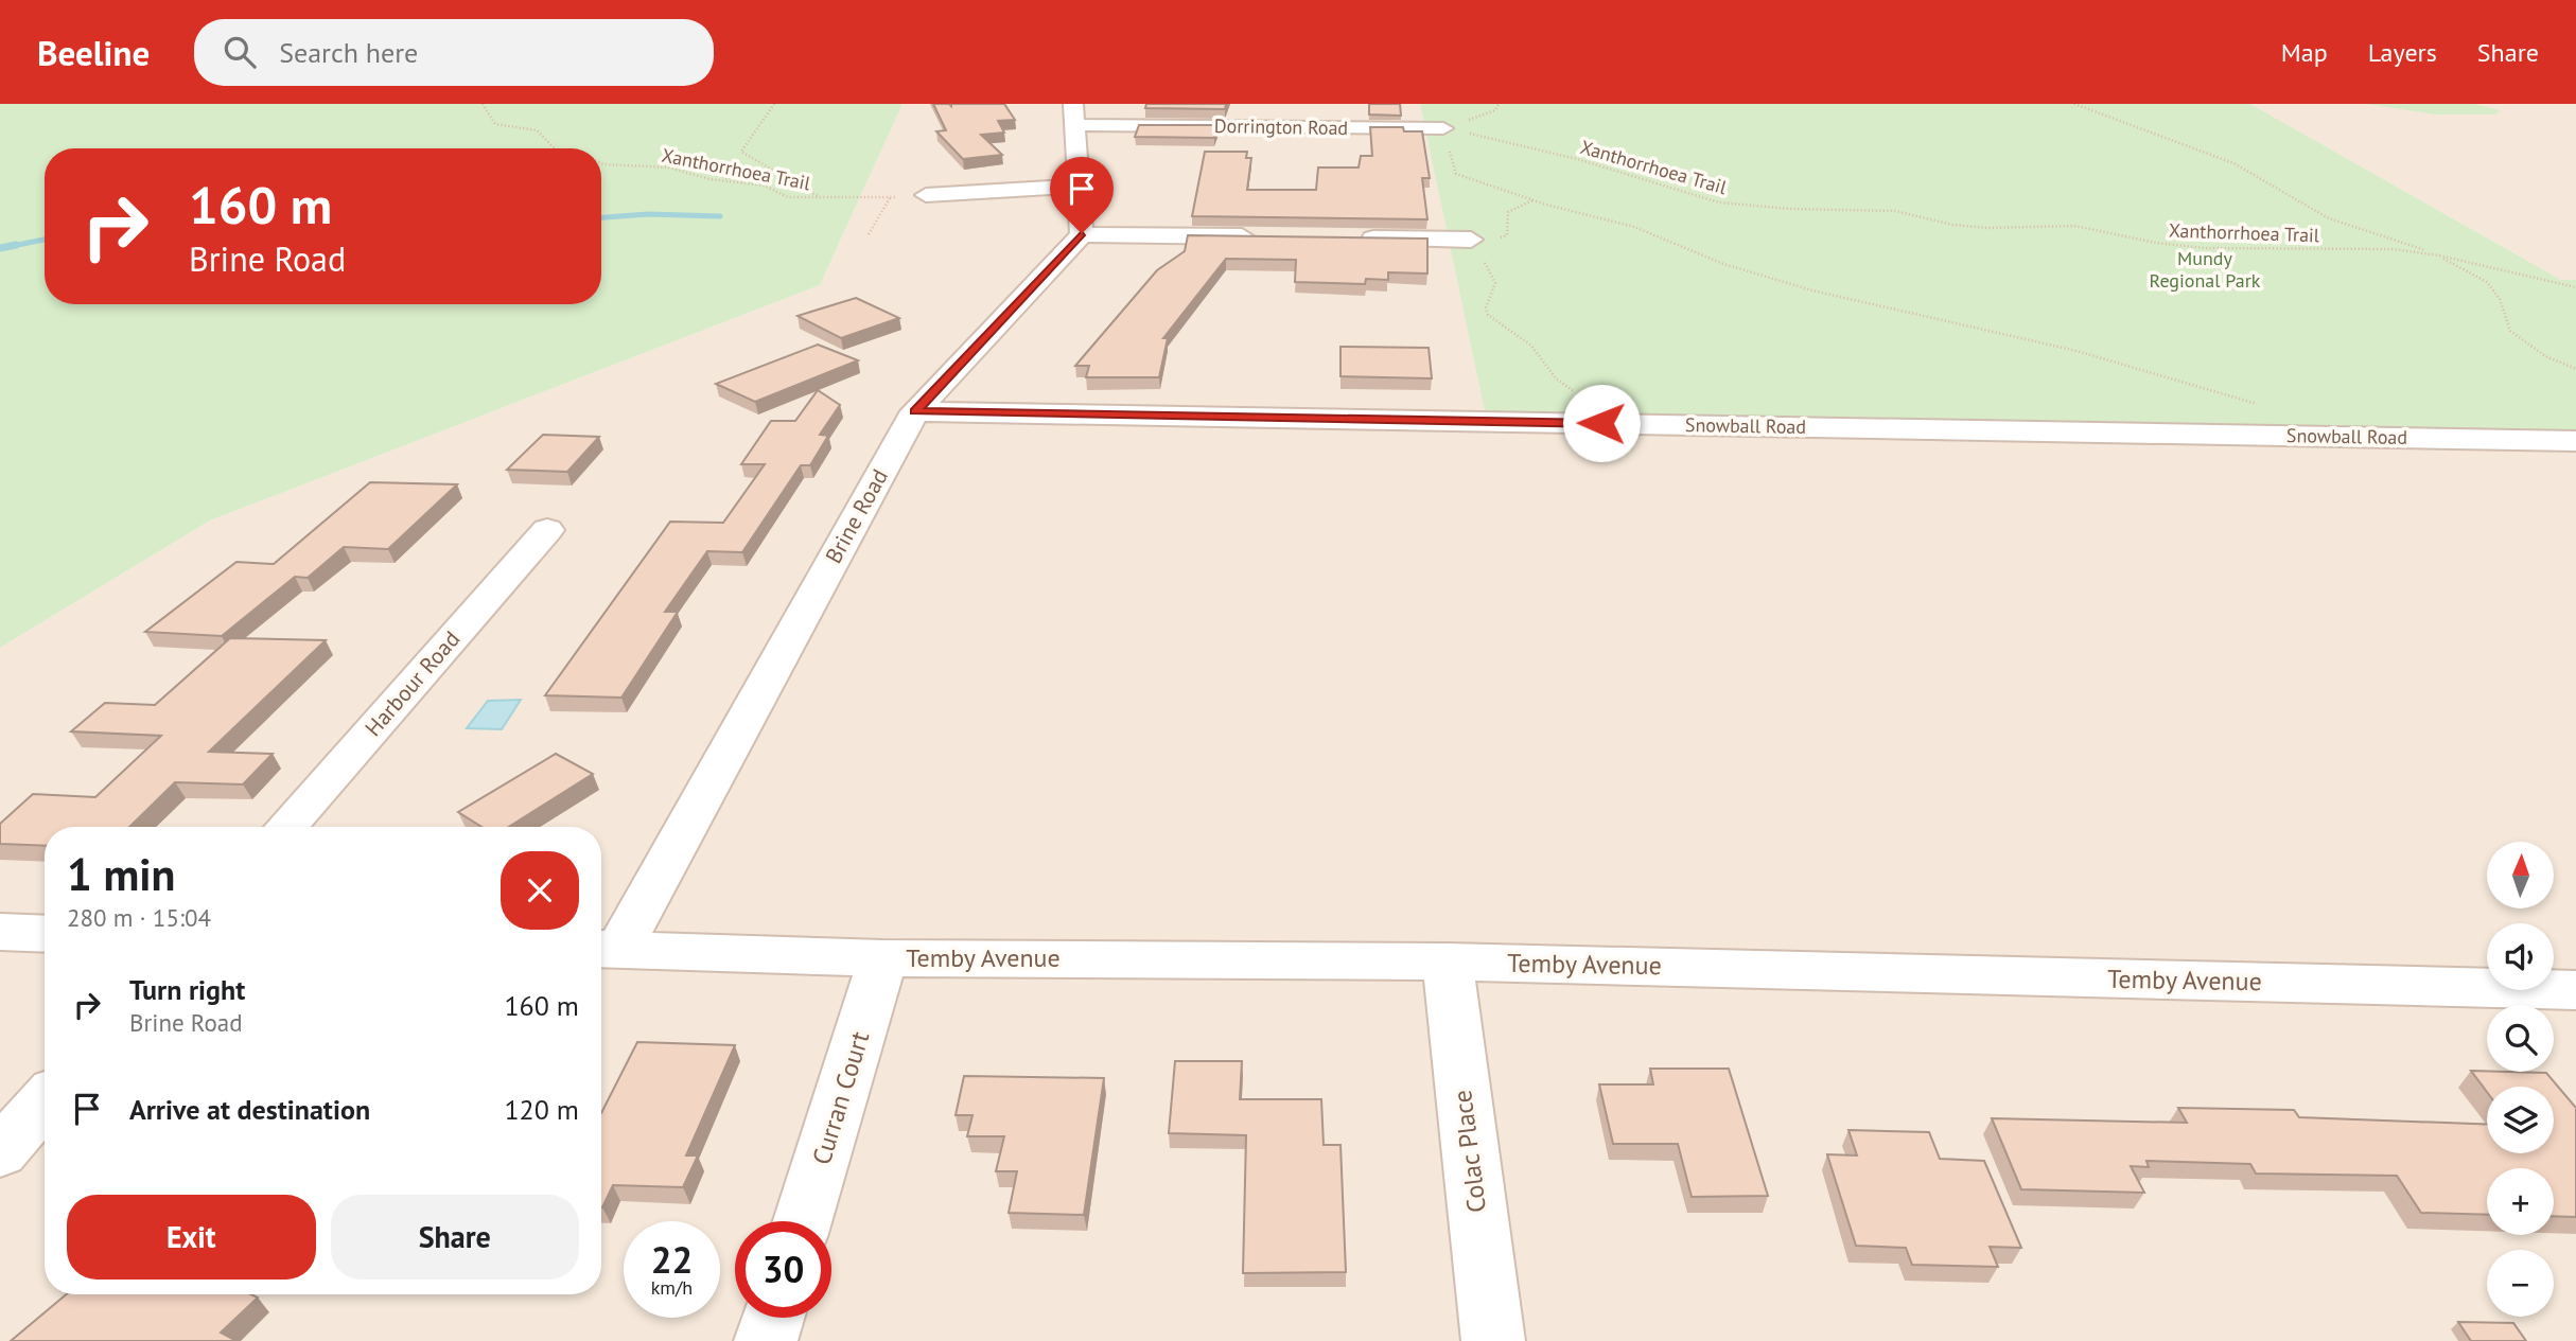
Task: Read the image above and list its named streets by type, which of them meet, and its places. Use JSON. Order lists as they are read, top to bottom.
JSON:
{
  "streets": {
    "street": [
      "Dorrington Road",
      "Snowball Road",
      "Brine Road",
      "Harbour Road",
      "Temby Avenue",
      "Curran Court",
      "Colac Place"
    ],
    "path": ["Xanthorrhoea Trail"]
  },
  "crossings": [
    ["Dorrington Road", "Xanthorrhoea Trail"],
    ["Snowball Road", "Brine Road"],
    ["Brine Road", "Temby Avenue"],
    ["Temby Avenue", "Curran Court"],
    ["Temby Avenue", "Colac Place"]
  ],
  "parks": ["Mundy Regional Park"],
  "north": "top",
  "page": {
    "header": "Beeline",
    "search": "Search here",
    "nav": ["Map", "Layers", "Share"],
    "turn": ["160 m", "Brine Road"],
    "heading": ["1 min", "280 m · 15:04"],
    "map_buttons": ["+", "−"],
    "list": [
      {
        "name": "Turn right",
        "note": "Brine Road",
        "value": "160 m"
      },
      {
        "name": "Arrive at destination",
        "value": "120 m"
      }
    ],
    "buttons": ["Exit", "Share"],
    "speed": "22 km/h",
    "limit": "30"
  }
}
